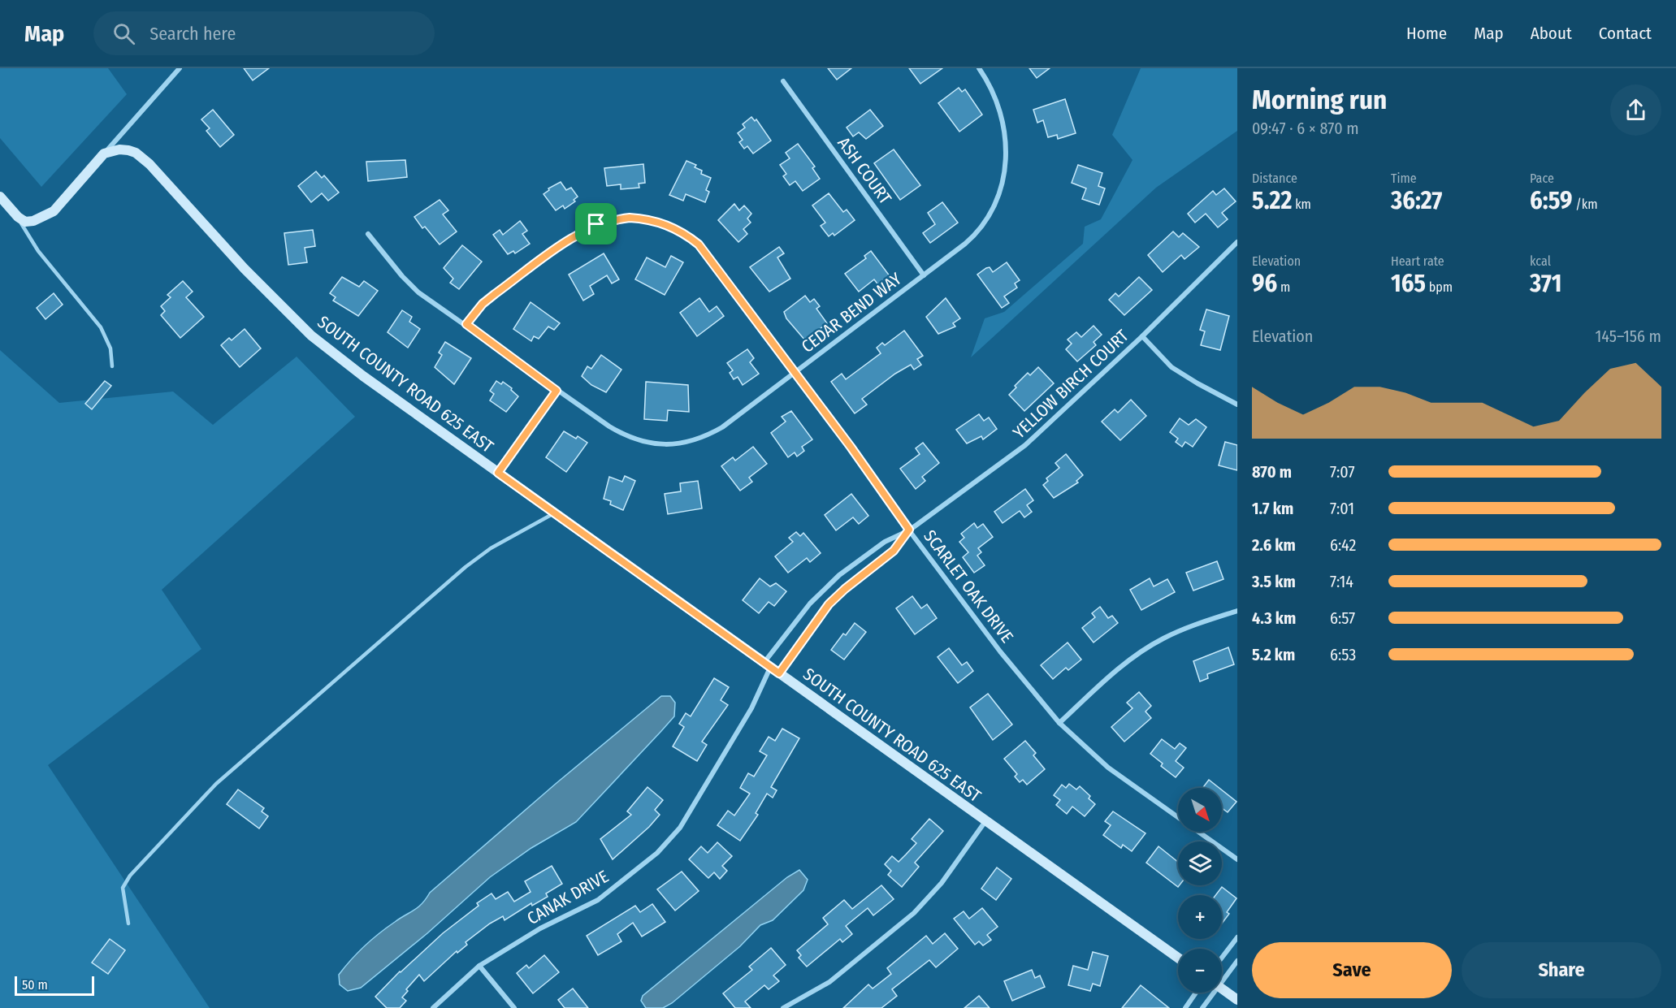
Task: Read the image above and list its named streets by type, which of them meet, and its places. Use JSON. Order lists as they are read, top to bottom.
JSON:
{
  "streets": {
    "street": [
      "ASH COURT",
      "CEDAR BEND WAY",
      "SOUTH COUNTY ROAD 625 EAST",
      "YELLOW BIRCH COURT",
      "SCARLET OAK DRIVE",
      "CANAK DRIVE"
    ]
  },
  "crossings": [
    ["ASH COURT", "CEDAR BEND WAY"],
    ["CEDAR BEND WAY", "SCARLET OAK DRIVE"],
    ["SOUTH COUNTY ROAD 625 EAST", "YELLOW BIRCH COURT"],
    ["SOUTH COUNTY ROAD 625 EAST", "CANAK DRIVE"],
    ["YELLOW BIRCH COURT", "SCARLET OAK DRIVE"],
    ["YELLOW BIRCH COURT", "CANAK DRIVE"]
  ],
  "scale_bar": "50 m",
  "north": "bottom right",
  "page": {
    "header": "Map",
    "search": "Search here",
    "nav": [
      "Home",
      "Map",
      "About",
      "Contact"
    ],
    "heading": ["Morning run", "09:47 · 6 × 870 m"],
    "stats": [
      ["Distance", "5.22 km"],
      ["Time", "36:27"],
      ["Pace", "6:59 /km"],
      ["Elevation", "96 m"],
      ["Heart rate", "165 bpm"],
      ["kcal", "371"]
    ],
    "chart": ["Elevation", "145–156 m"],
    "list": [
      {
        "name": "870 m",
        "note": "7:07"
      },
      {
        "name": "1.7 km",
        "note": "7:01"
      },
      {
        "name": "2.6 km",
        "note": "6:42"
      },
      {
        "name": "3.5 km",
        "note": "7:14"
      },
      {
        "name": "4.3 km",
        "note": "6:57"
      },
      {
        "name": "5.2 km",
        "note": "6:53"
      }
    ],
    "map_buttons": ["+", "−"],
    "buttons": ["Save", "Share"],
    "scale": "50 m"
  }
}
